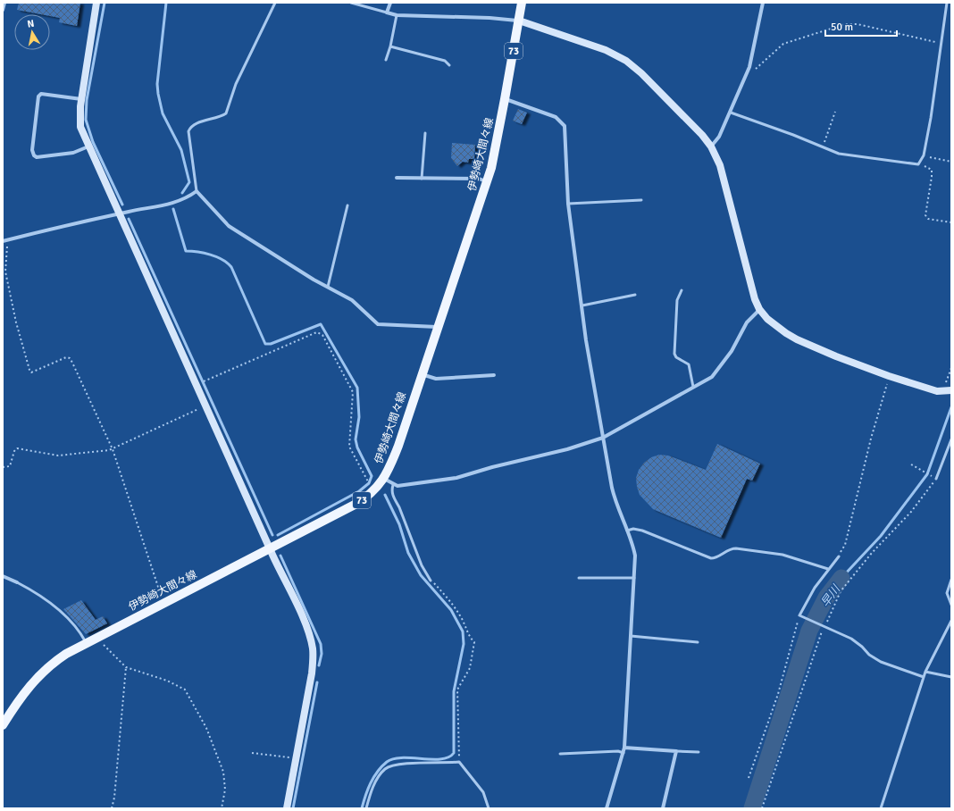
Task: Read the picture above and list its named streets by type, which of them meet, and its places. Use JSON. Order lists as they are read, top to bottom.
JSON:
{
  "streets": {
    "main road": ["73", "伊勢崎大間々線"]
  },
  "water": ["早川"],
  "scale_bar": "50 m",
  "north": "top"
}
